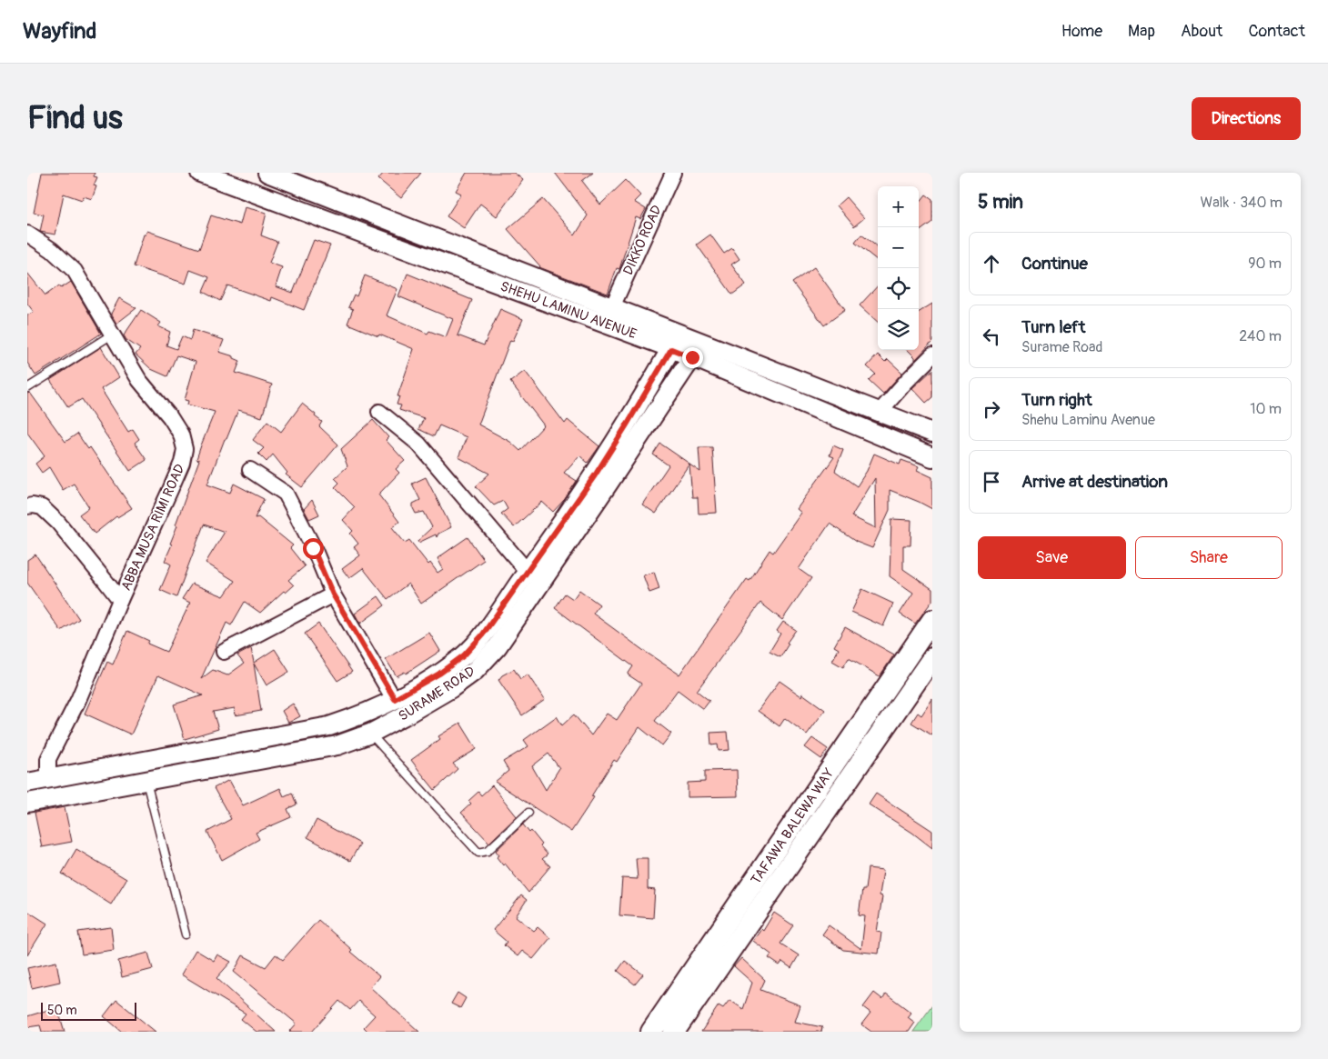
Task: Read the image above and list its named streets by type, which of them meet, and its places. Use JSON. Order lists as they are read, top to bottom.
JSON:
{
  "streets": {
    "main road": ["TAFAWA BALEWA WAY"],
    "street": [
      "DIKKO ROAD",
      "SHEHU LAMINU AVENUE",
      "ABBA MUSA RIMI ROAD",
      "SURAME ROAD"
    ]
  },
  "crossings": [
    ["DIKKO ROAD", "SHEHU LAMINU AVENUE"],
    ["SHEHU LAMINU AVENUE", "SURAME ROAD"],
    ["ABBA MUSA RIMI ROAD", "SURAME ROAD"]
  ],
  "scale_bar": "50 m",
  "page": {
    "header": "Wayfind",
    "nav": [
      "Home",
      "Map",
      "About",
      "Contact"
    ],
    "buttons": [
      "Directions",
      ["Save", "Share"]
    ],
    "title": "Find us",
    "heading": ["5 min", "Walk · 340 m"],
    "map_buttons": ["+", "−"],
    "list": [
      ["Continue", "90 m"],
      ["Turn left", "Surame Road", "240 m"],
      ["Turn right", "Shehu Laminu Avenue", "10 m"],
      "Arrive at destination"
    ],
    "scale": "50 m"
  }
}
